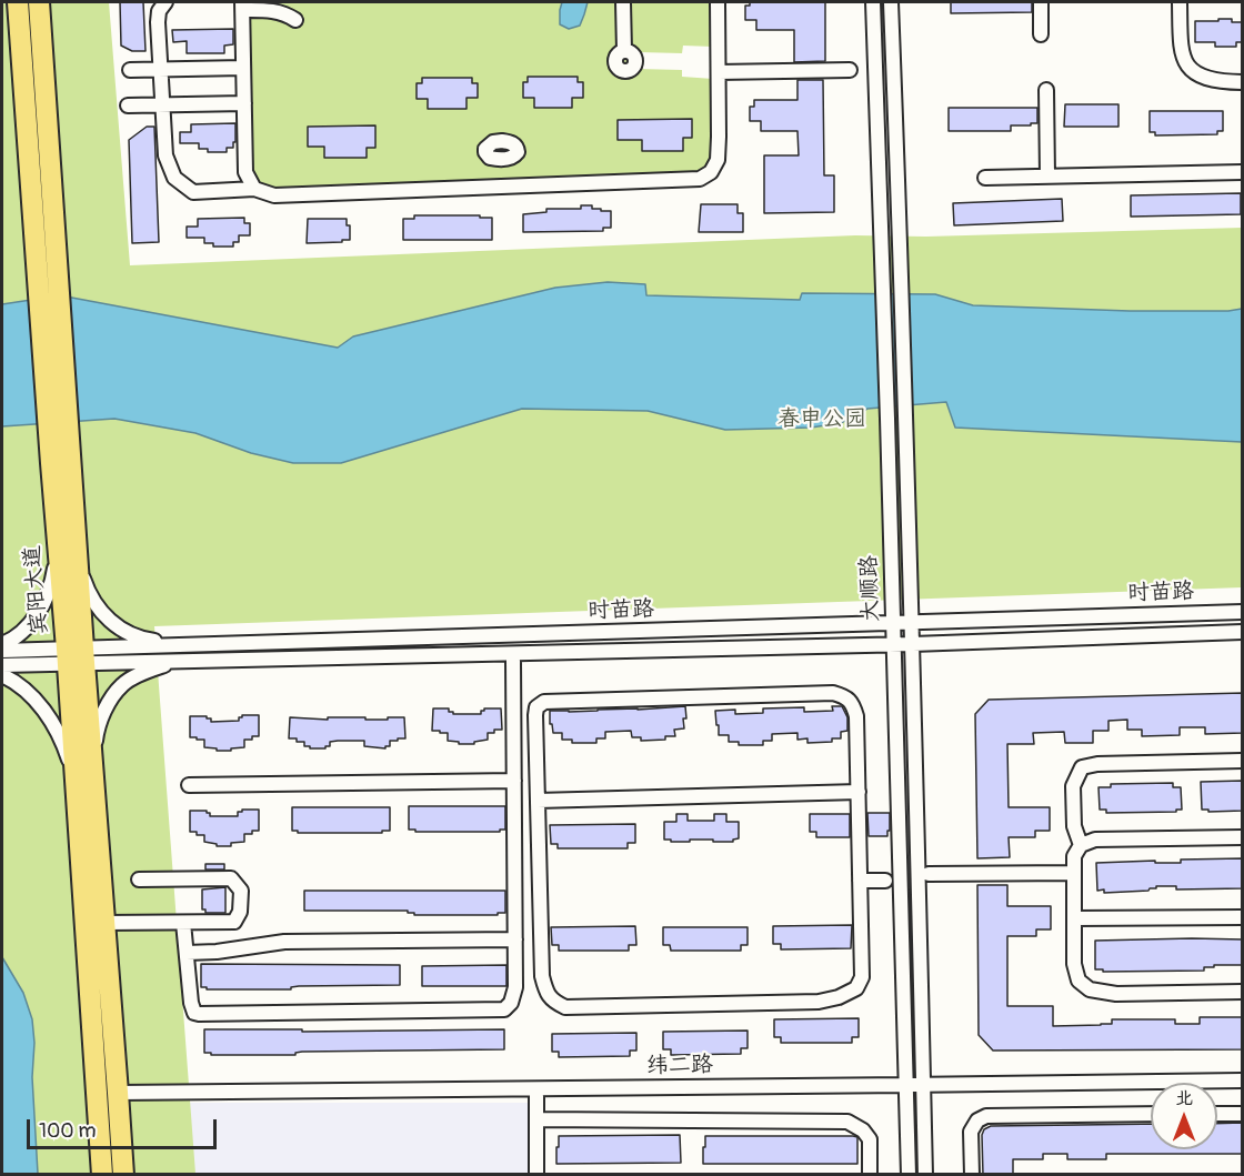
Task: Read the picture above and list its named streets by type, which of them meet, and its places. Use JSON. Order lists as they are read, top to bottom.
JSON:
{
  "streets": {
    "highway": ["宾阳大道"],
    "street": ["大顺路", "时苗路", "纬二路"]
  },
  "crossings": [
    ["大顺路", "时苗路"],
    ["大顺路", "纬二路"],
    ["宾阳大道", "时苗路"],
    ["宾阳大道", "纬二路"]
  ],
  "parks": ["春申公园"],
  "scale_bar": "100 m",
  "north": "top"
}
